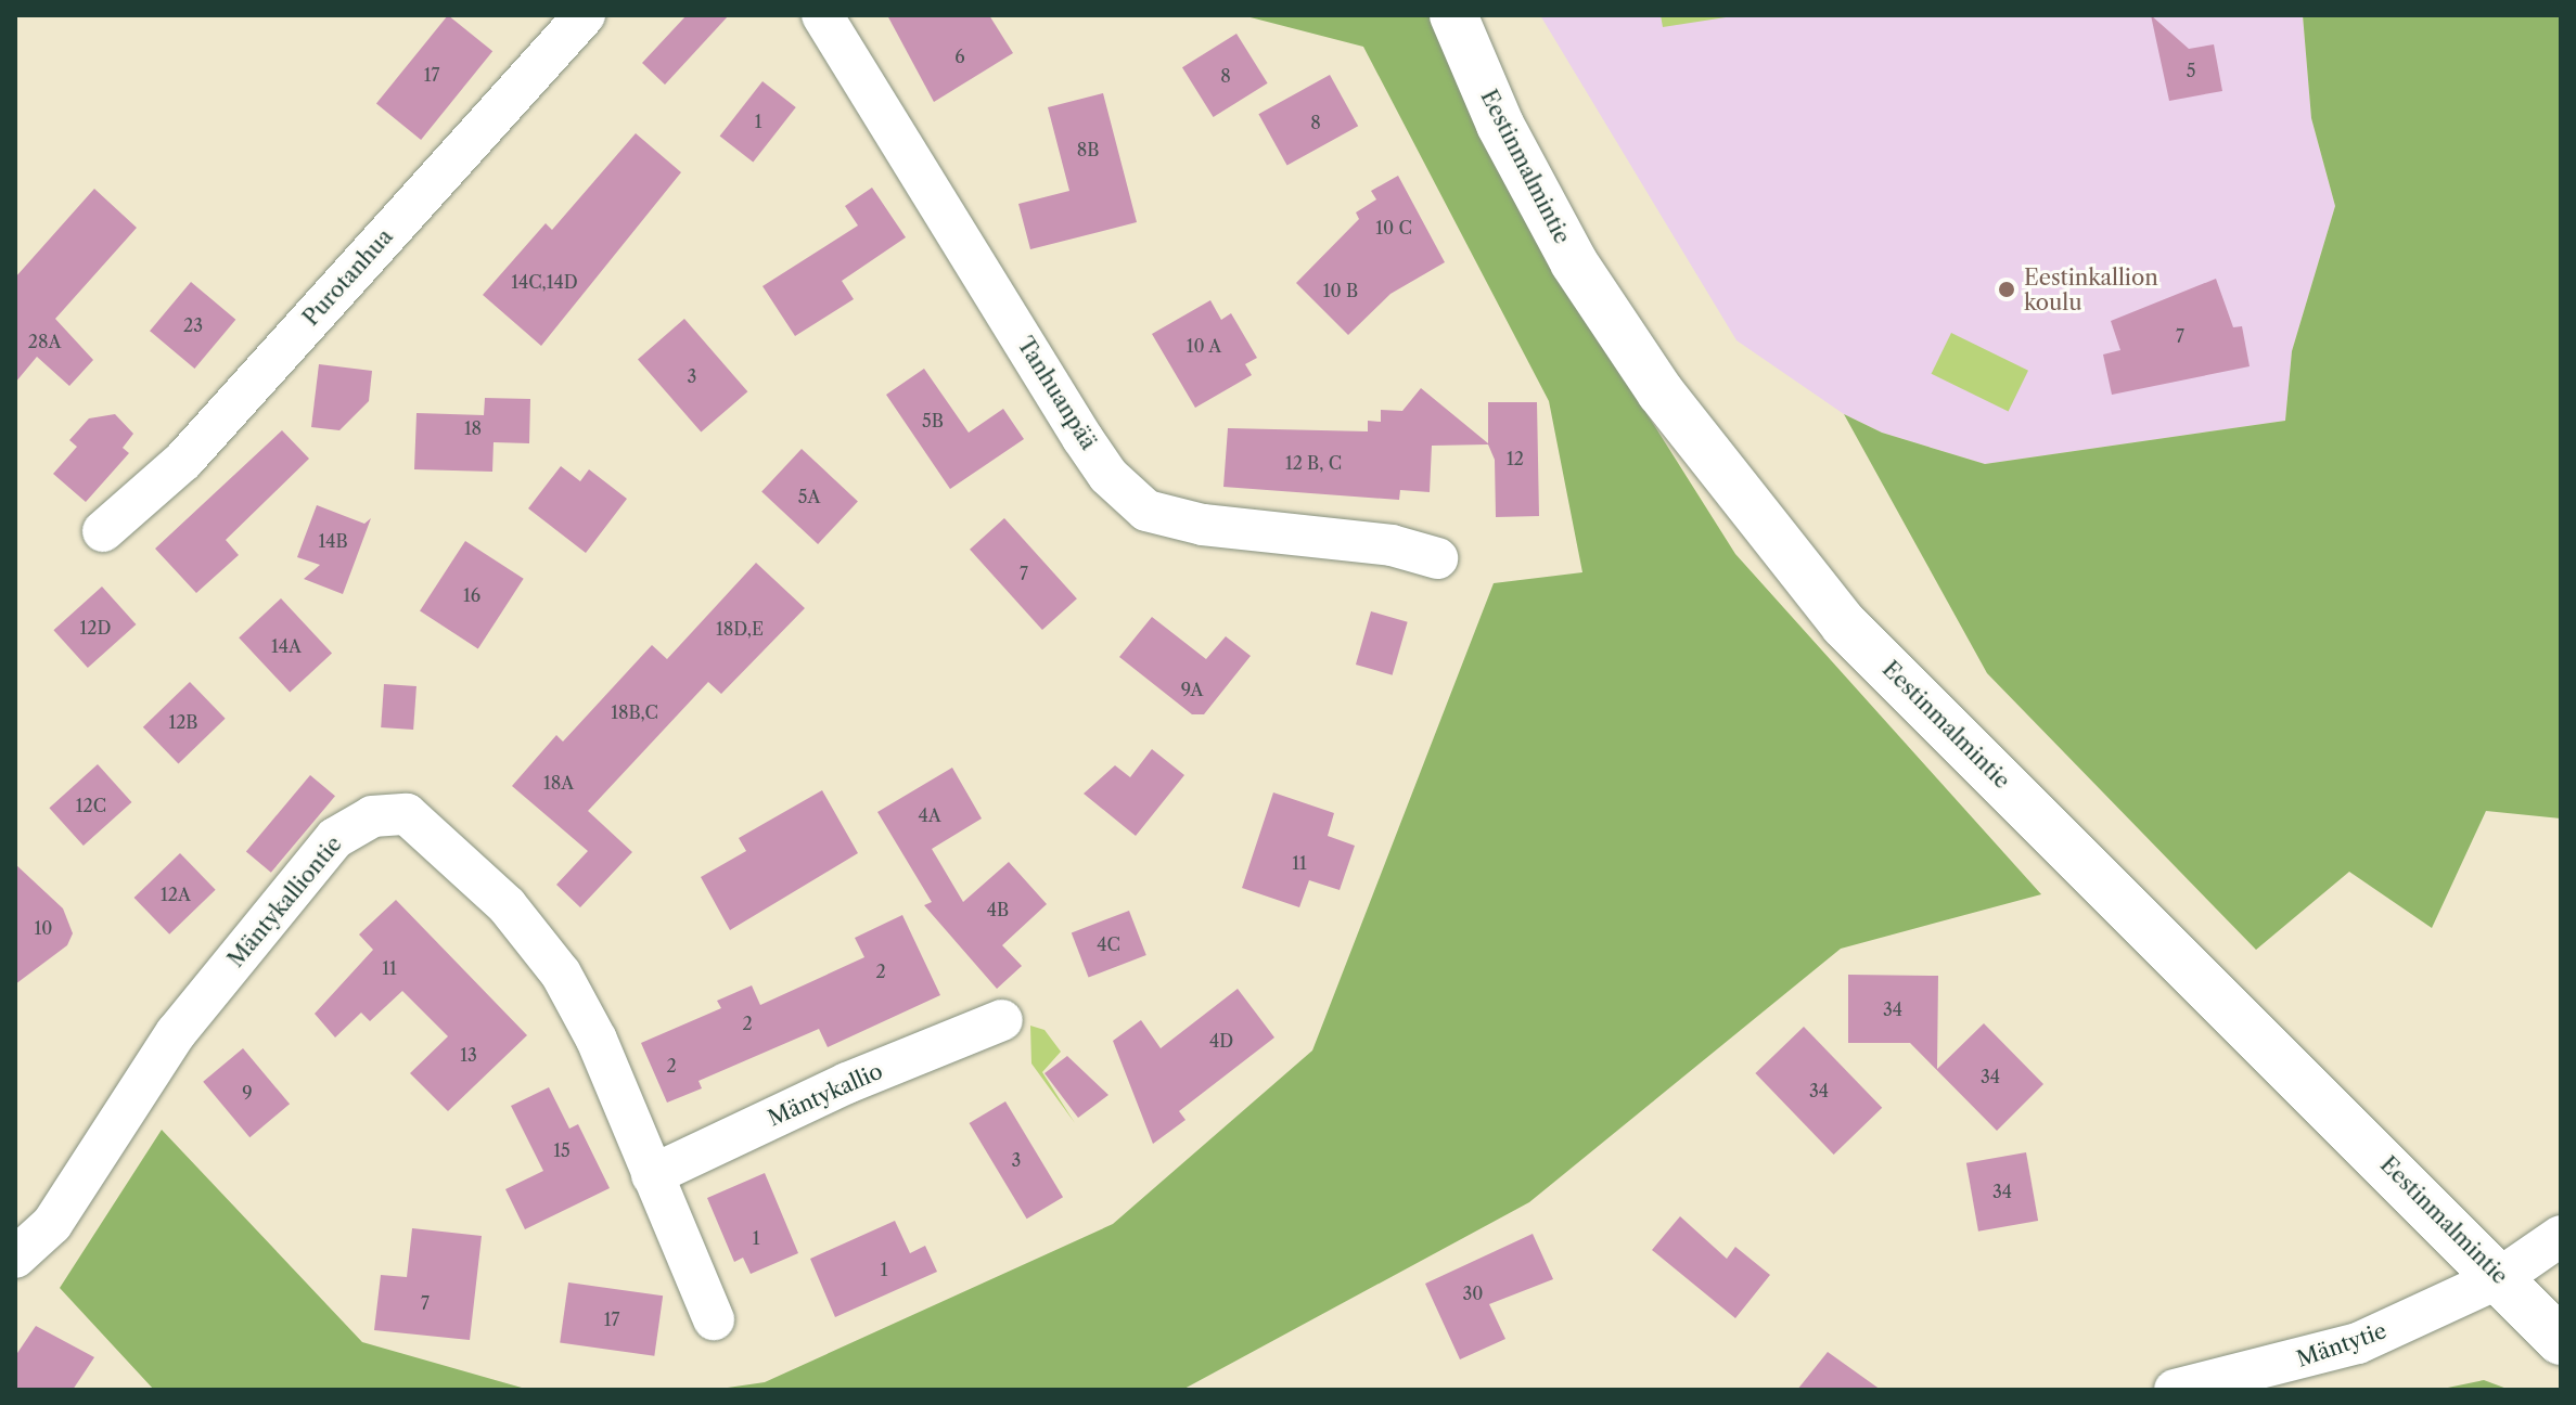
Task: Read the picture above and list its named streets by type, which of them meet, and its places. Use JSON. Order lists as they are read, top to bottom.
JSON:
{
  "streets": {
    "street": [
      "Eestinmalmintie",
      "Purotanhua",
      "Tanhuanpää",
      "Mäntykalliontie",
      "Mäntykallio",
      "Mäntytie"
    ]
  },
  "crossings": [
    ["Eestinmalmintie", "Mäntytie"],
    ["Mäntykalliontie", "Mäntykallio"]
  ],
  "places": ["Eestinkallion koulu"],
  "house_numbers": [
    "6",
    "5",
    "17",
    "8",
    "1",
    "8",
    "8B",
    "10 C",
    "14C,14D",
    "10 B",
    "23",
    "7",
    "28A",
    "10 A",
    "3",
    "5B",
    "18",
    "12",
    "12 B, C",
    "5A",
    "14B",
    "7",
    "16",
    "12D",
    "18D,E",
    "14A",
    "9A",
    "18B,C",
    "12B",
    "18A",
    "12C",
    "4A",
    "11",
    "12A",
    "4B",
    "10",
    "4C",
    "11",
    "2",
    "34",
    "2",
    "4D",
    "13",
    "2",
    "34",
    "34",
    "9",
    "15",
    "3",
    "34",
    "1",
    "1",
    "30",
    "7",
    "17"
  ]
}
